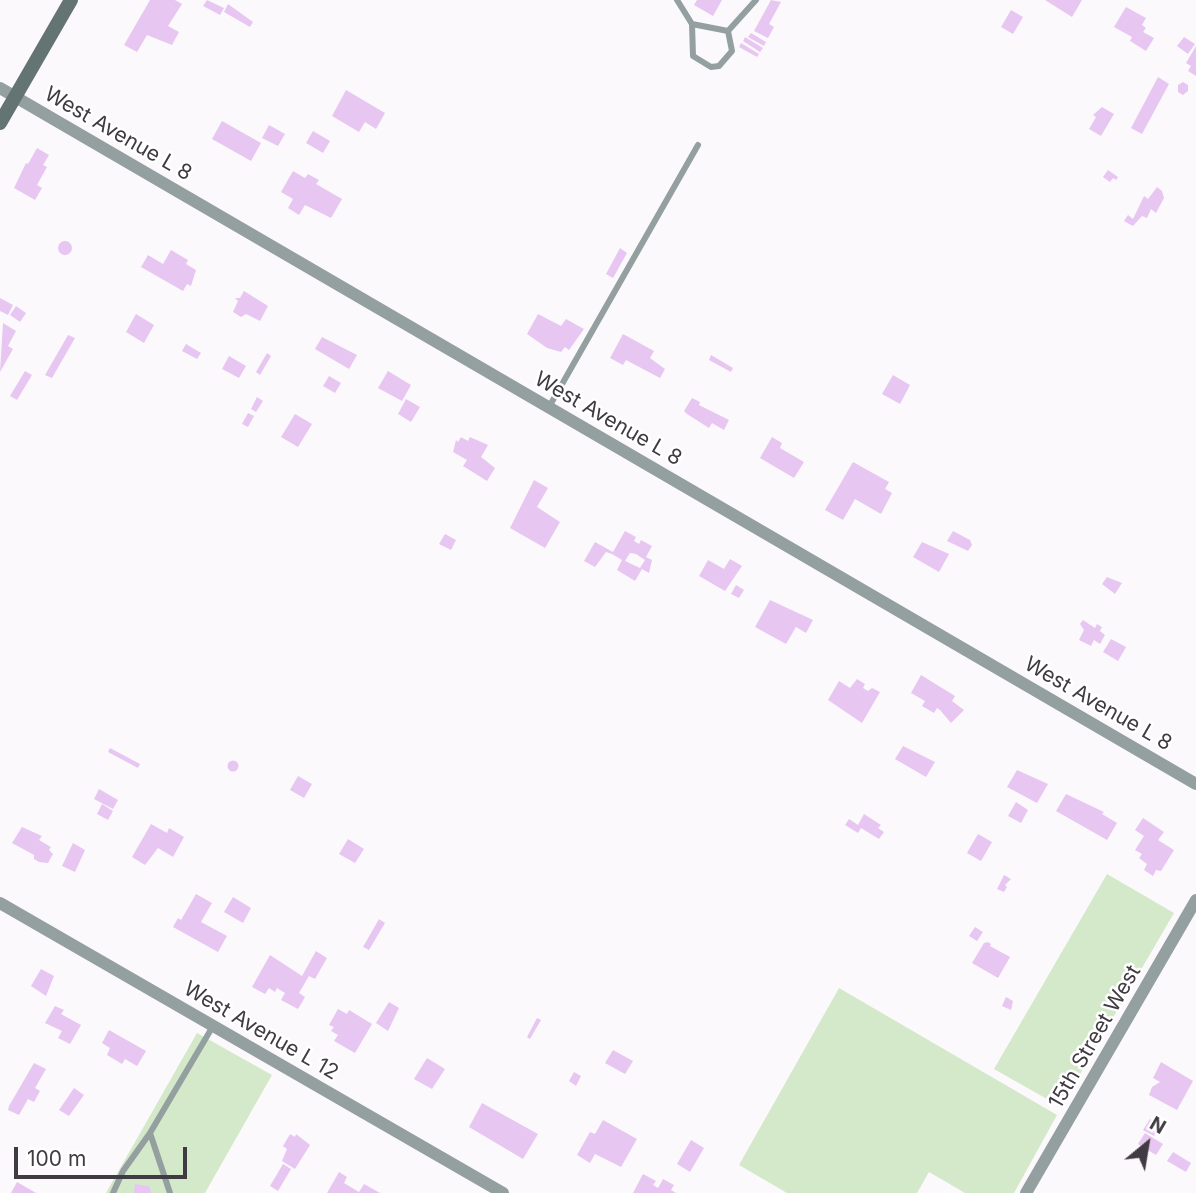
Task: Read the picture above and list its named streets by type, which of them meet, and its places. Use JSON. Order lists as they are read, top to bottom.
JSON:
{
  "streets": {
    "street": ["West Avenue L 8", "West Avenue L 12", "15th Street West"]
  },
  "scale_bar": "100 m",
  "north": "top right"
}
